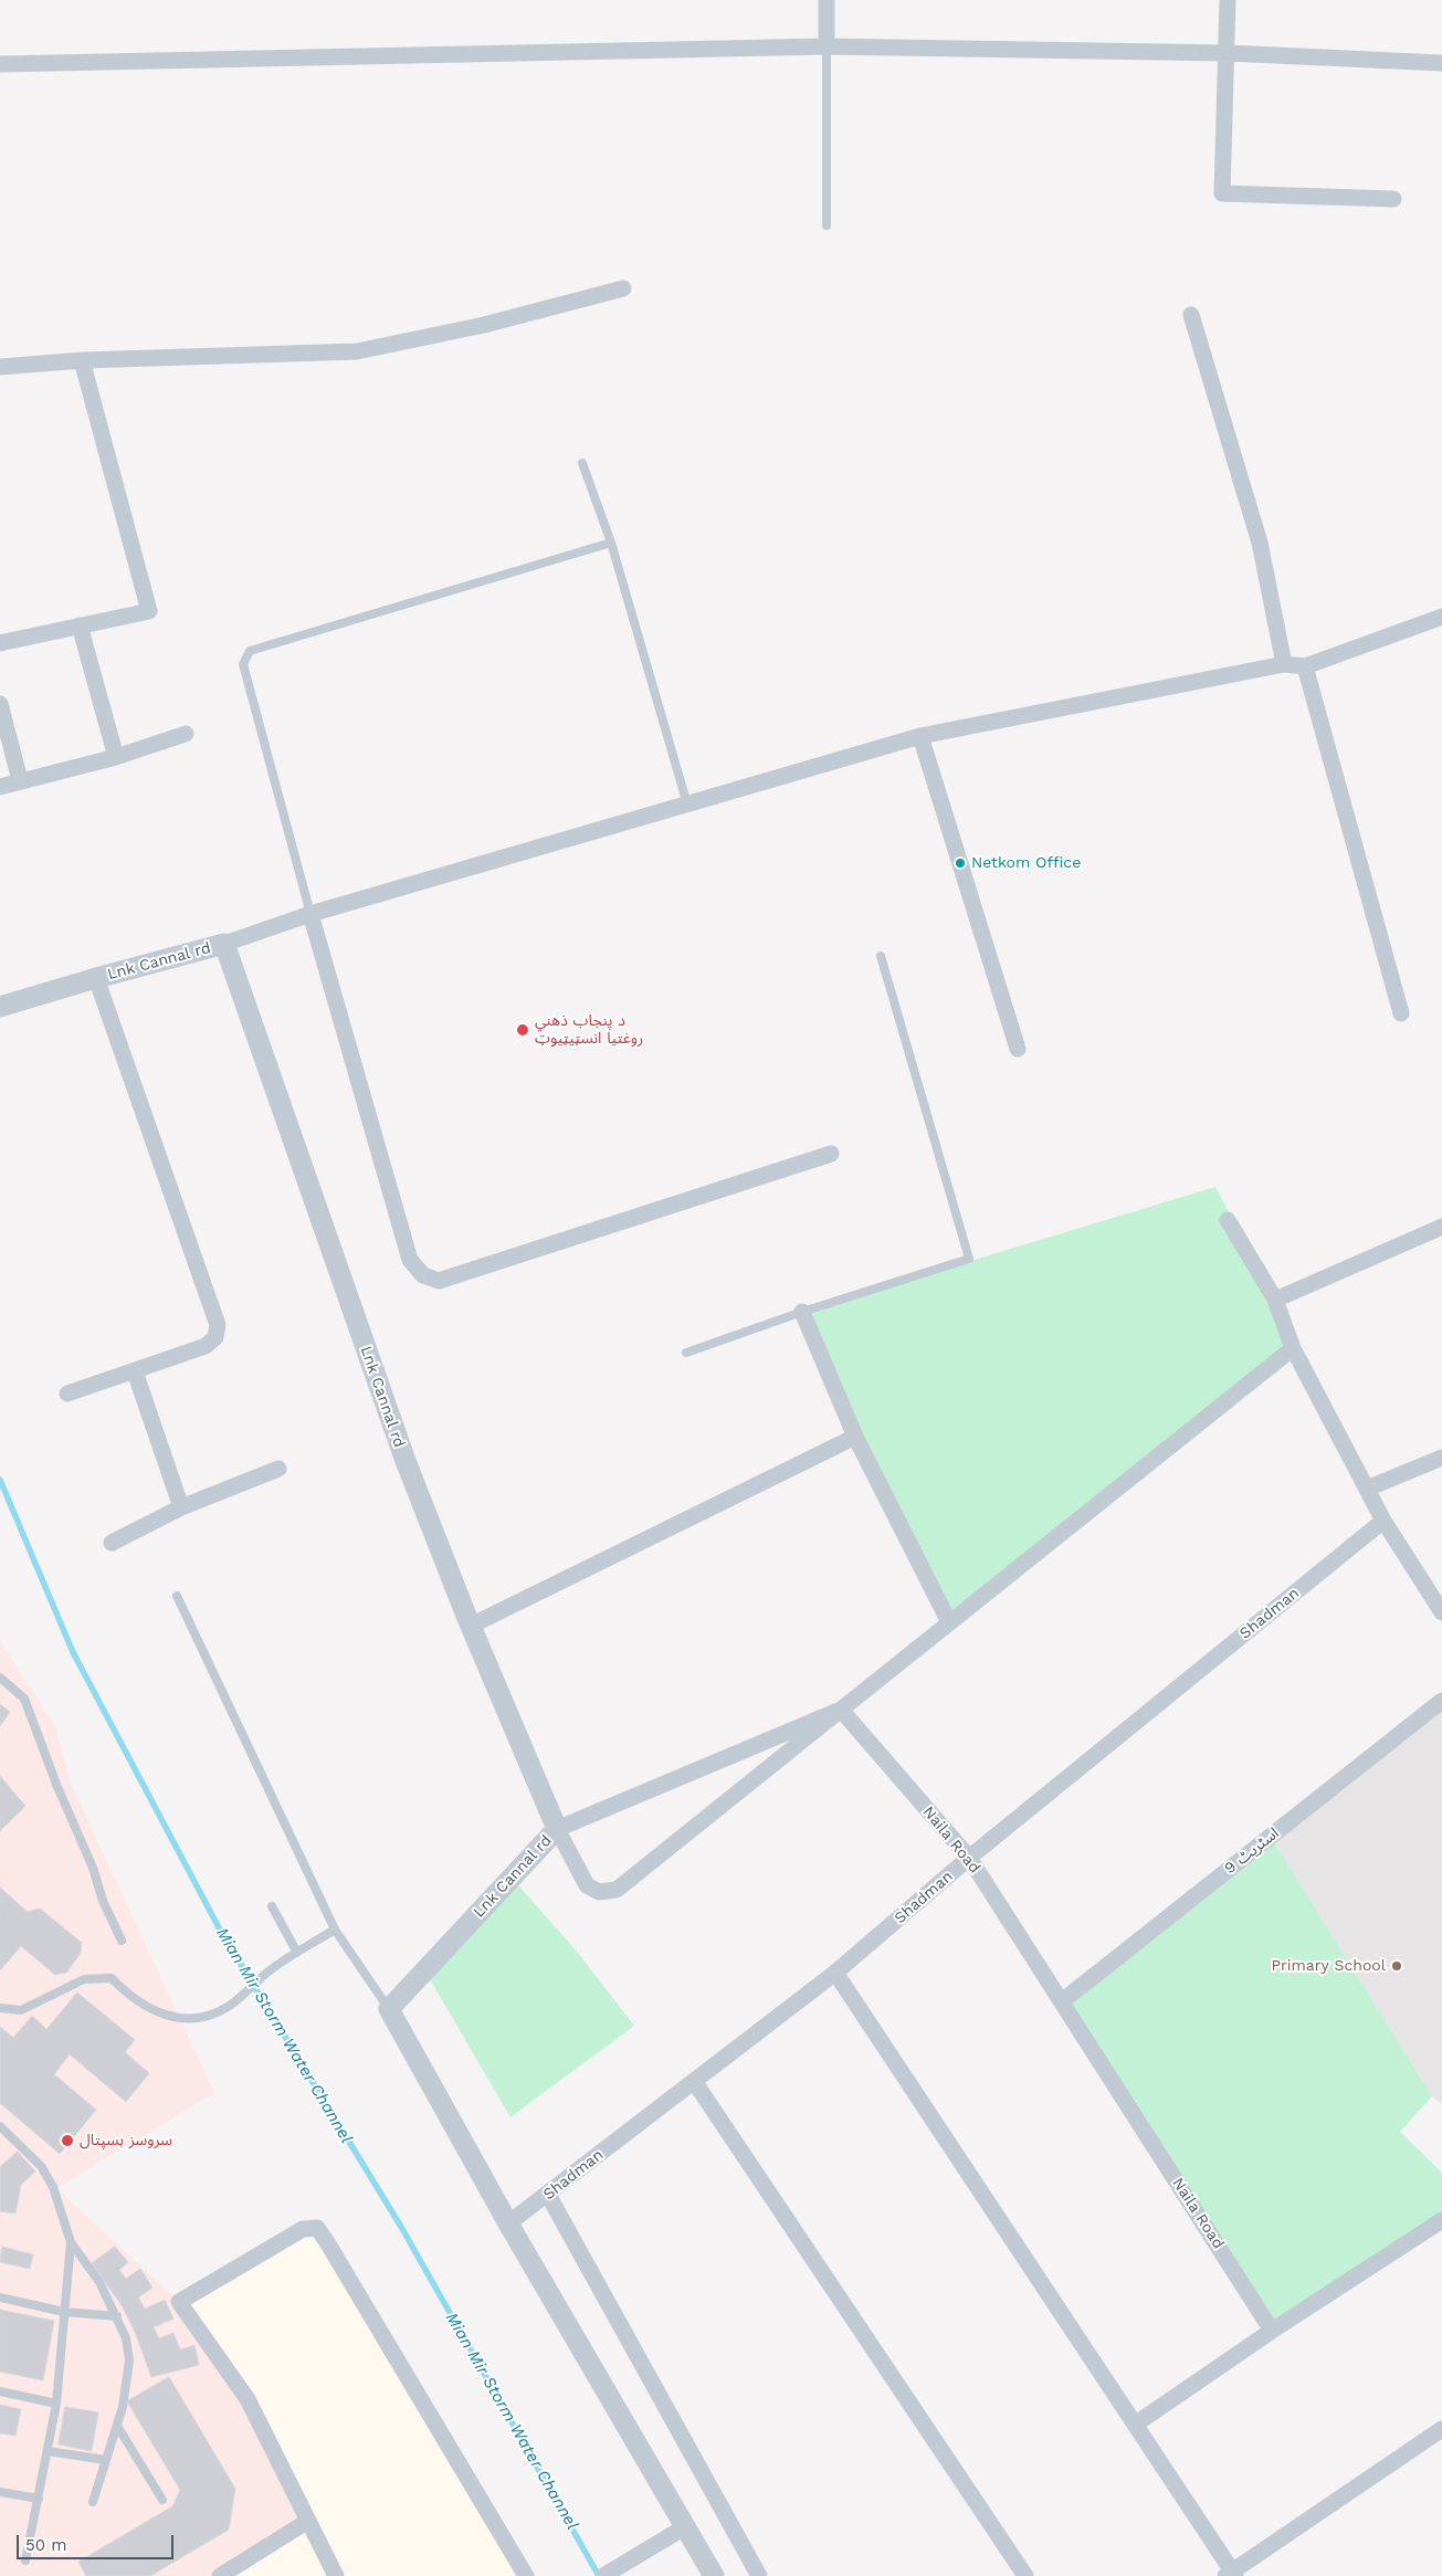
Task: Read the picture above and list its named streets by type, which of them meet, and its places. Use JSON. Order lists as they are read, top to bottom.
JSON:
{
  "streets": {
    "street": [
      "Lnk Cannal rd",
      "Shadman",
      "Naila Road",
      "اسٹریٹ 9"
    ]
  },
  "crossings": [
    ["Shadman", "Naila Road"],
    ["Naila Road", "اسٹریٹ 9"]
  ],
  "water": ["Mian Mir Storm Water Channel"],
  "places": [
    "Netkom Office",
    "د پنجاب ذهني روغتیا انسټیټیوټ",
    "Primary School",
    "سروسز ہسپتال"
  ],
  "scale_bar": "50 m"
}
